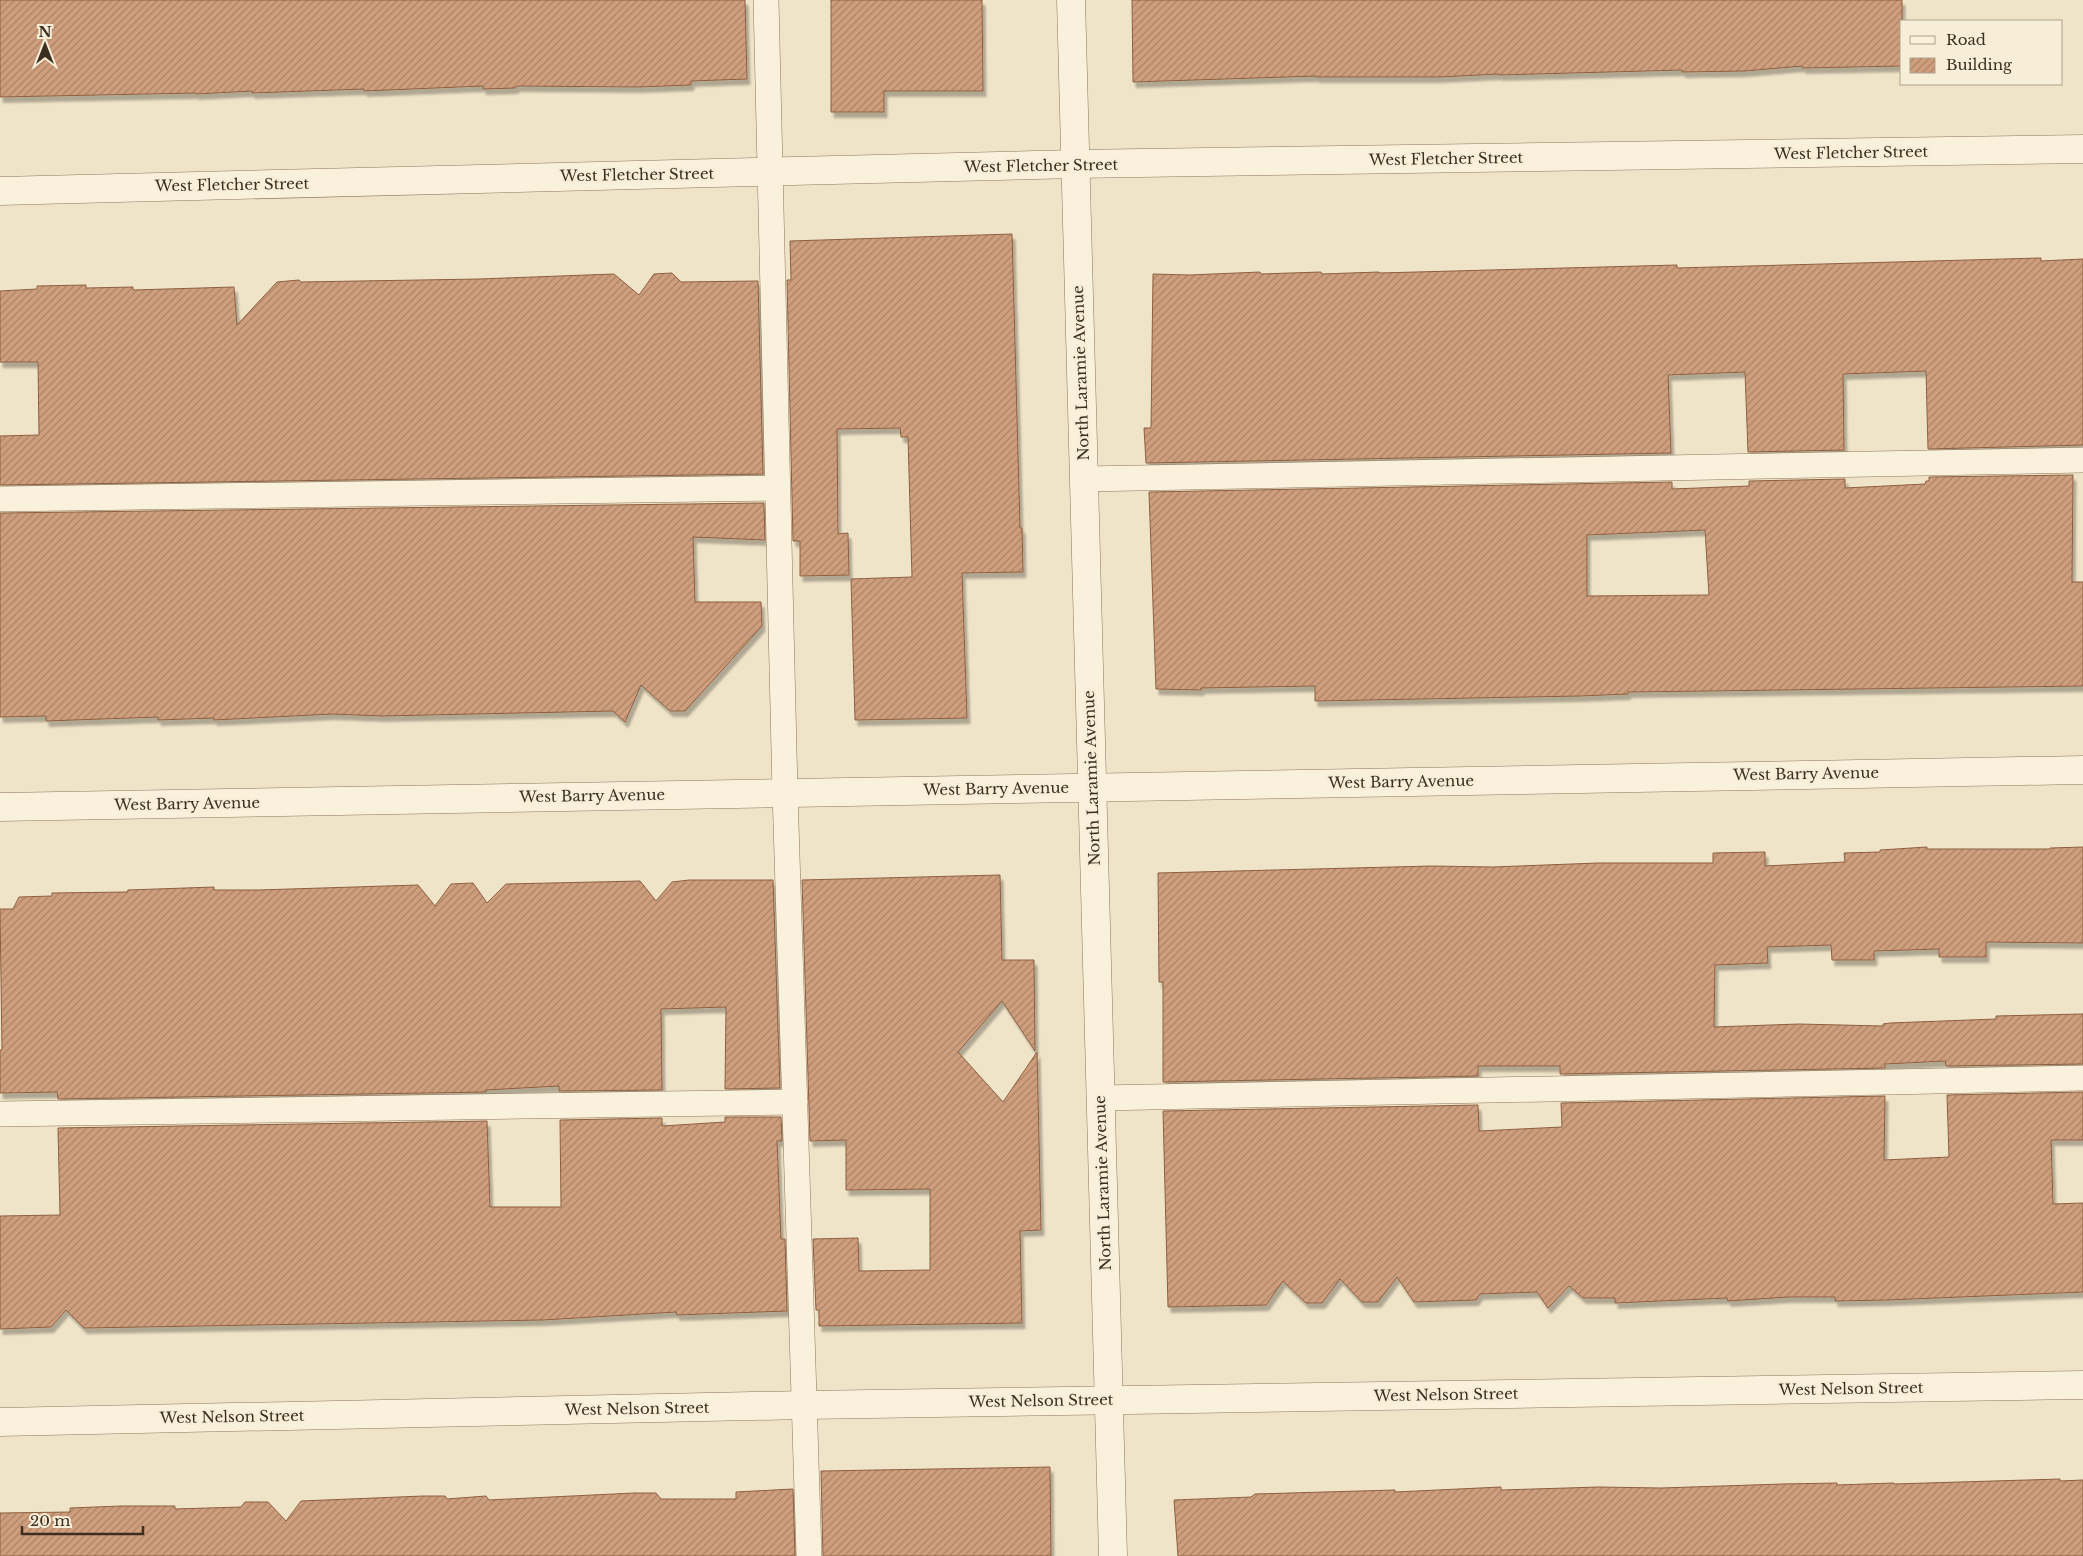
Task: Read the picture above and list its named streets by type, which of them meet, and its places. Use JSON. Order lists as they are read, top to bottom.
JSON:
{
  "streets": {
    "street": [
      "West Fletcher Street",
      "North Laramie Avenue",
      "West Barry Avenue",
      "West Nelson Street"
    ]
  },
  "crossings": [
    ["West Fletcher Street", "North Laramie Avenue"],
    ["North Laramie Avenue", "West Barry Avenue"],
    ["North Laramie Avenue", "West Nelson Street"]
  ],
  "legend": ["Road", "Building"],
  "scale_bar": "20 m",
  "north": "top"
}
